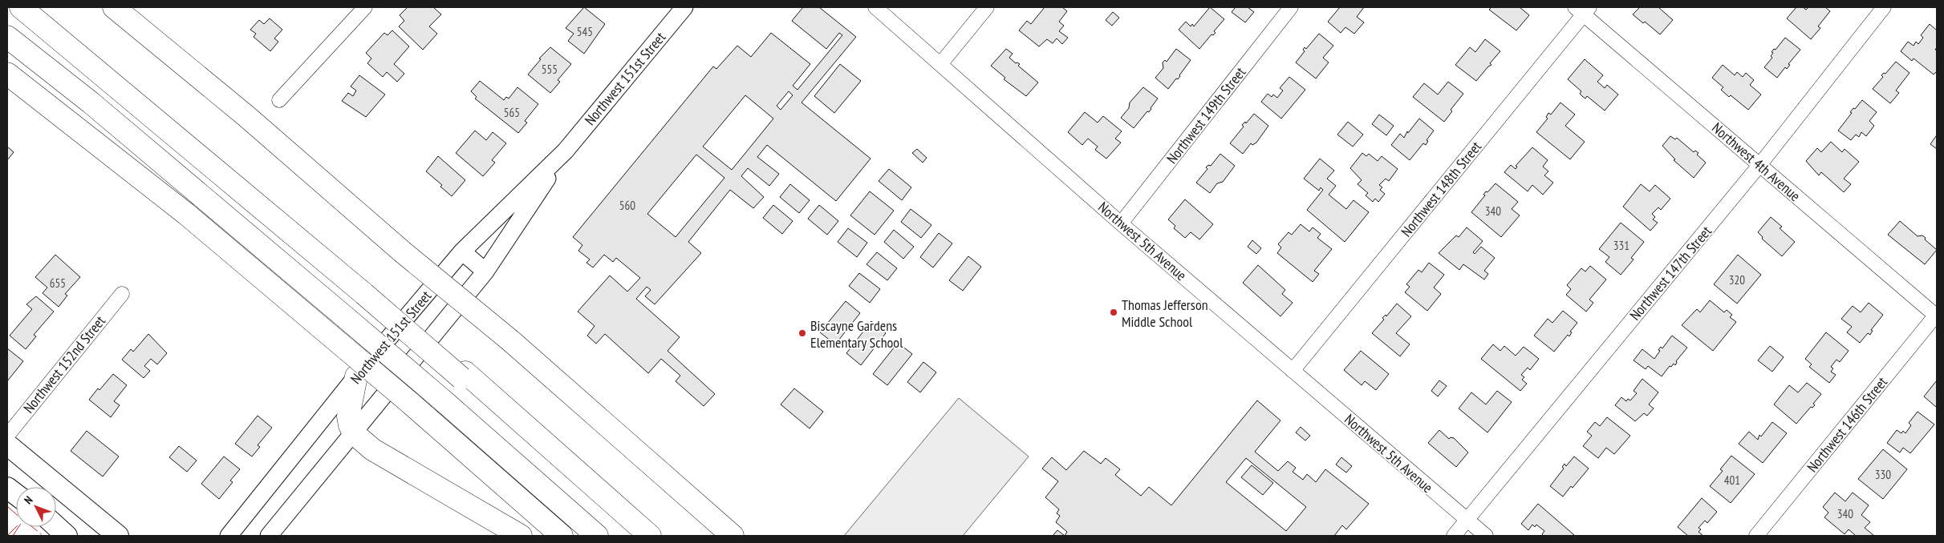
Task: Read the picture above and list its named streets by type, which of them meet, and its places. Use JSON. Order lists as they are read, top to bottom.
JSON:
{
  "streets": {
    "street": [
      "Northwest 151st Street",
      "Northwest 149th Street",
      "Northwest 4th Avenue",
      "Northwest 148th Street",
      "Northwest 5th Avenue",
      "Northwest 147th Street",
      "Northwest 152nd Street",
      "Northwest 146th Street"
    ]
  },
  "crossings": [
    ["Northwest 149th Street", "Northwest 5th Avenue"],
    ["Northwest 4th Avenue", "Northwest 148th Street"],
    ["Northwest 4th Avenue", "Northwest 147th Street"],
    ["Northwest 4th Avenue", "Northwest 146th Street"],
    ["Northwest 148th Street", "Northwest 5th Avenue"],
    ["Northwest 5th Avenue", "Northwest 147th Street"]
  ],
  "places": ["Thomas Jefferson Middle School", "Biscayne Gardens Elementary School"],
  "house_numbers": [
    "545",
    "555",
    "565",
    "560",
    "340",
    "331",
    "320",
    "655",
    "330",
    "401",
    "340"
  ],
  "north": "top left"
}
